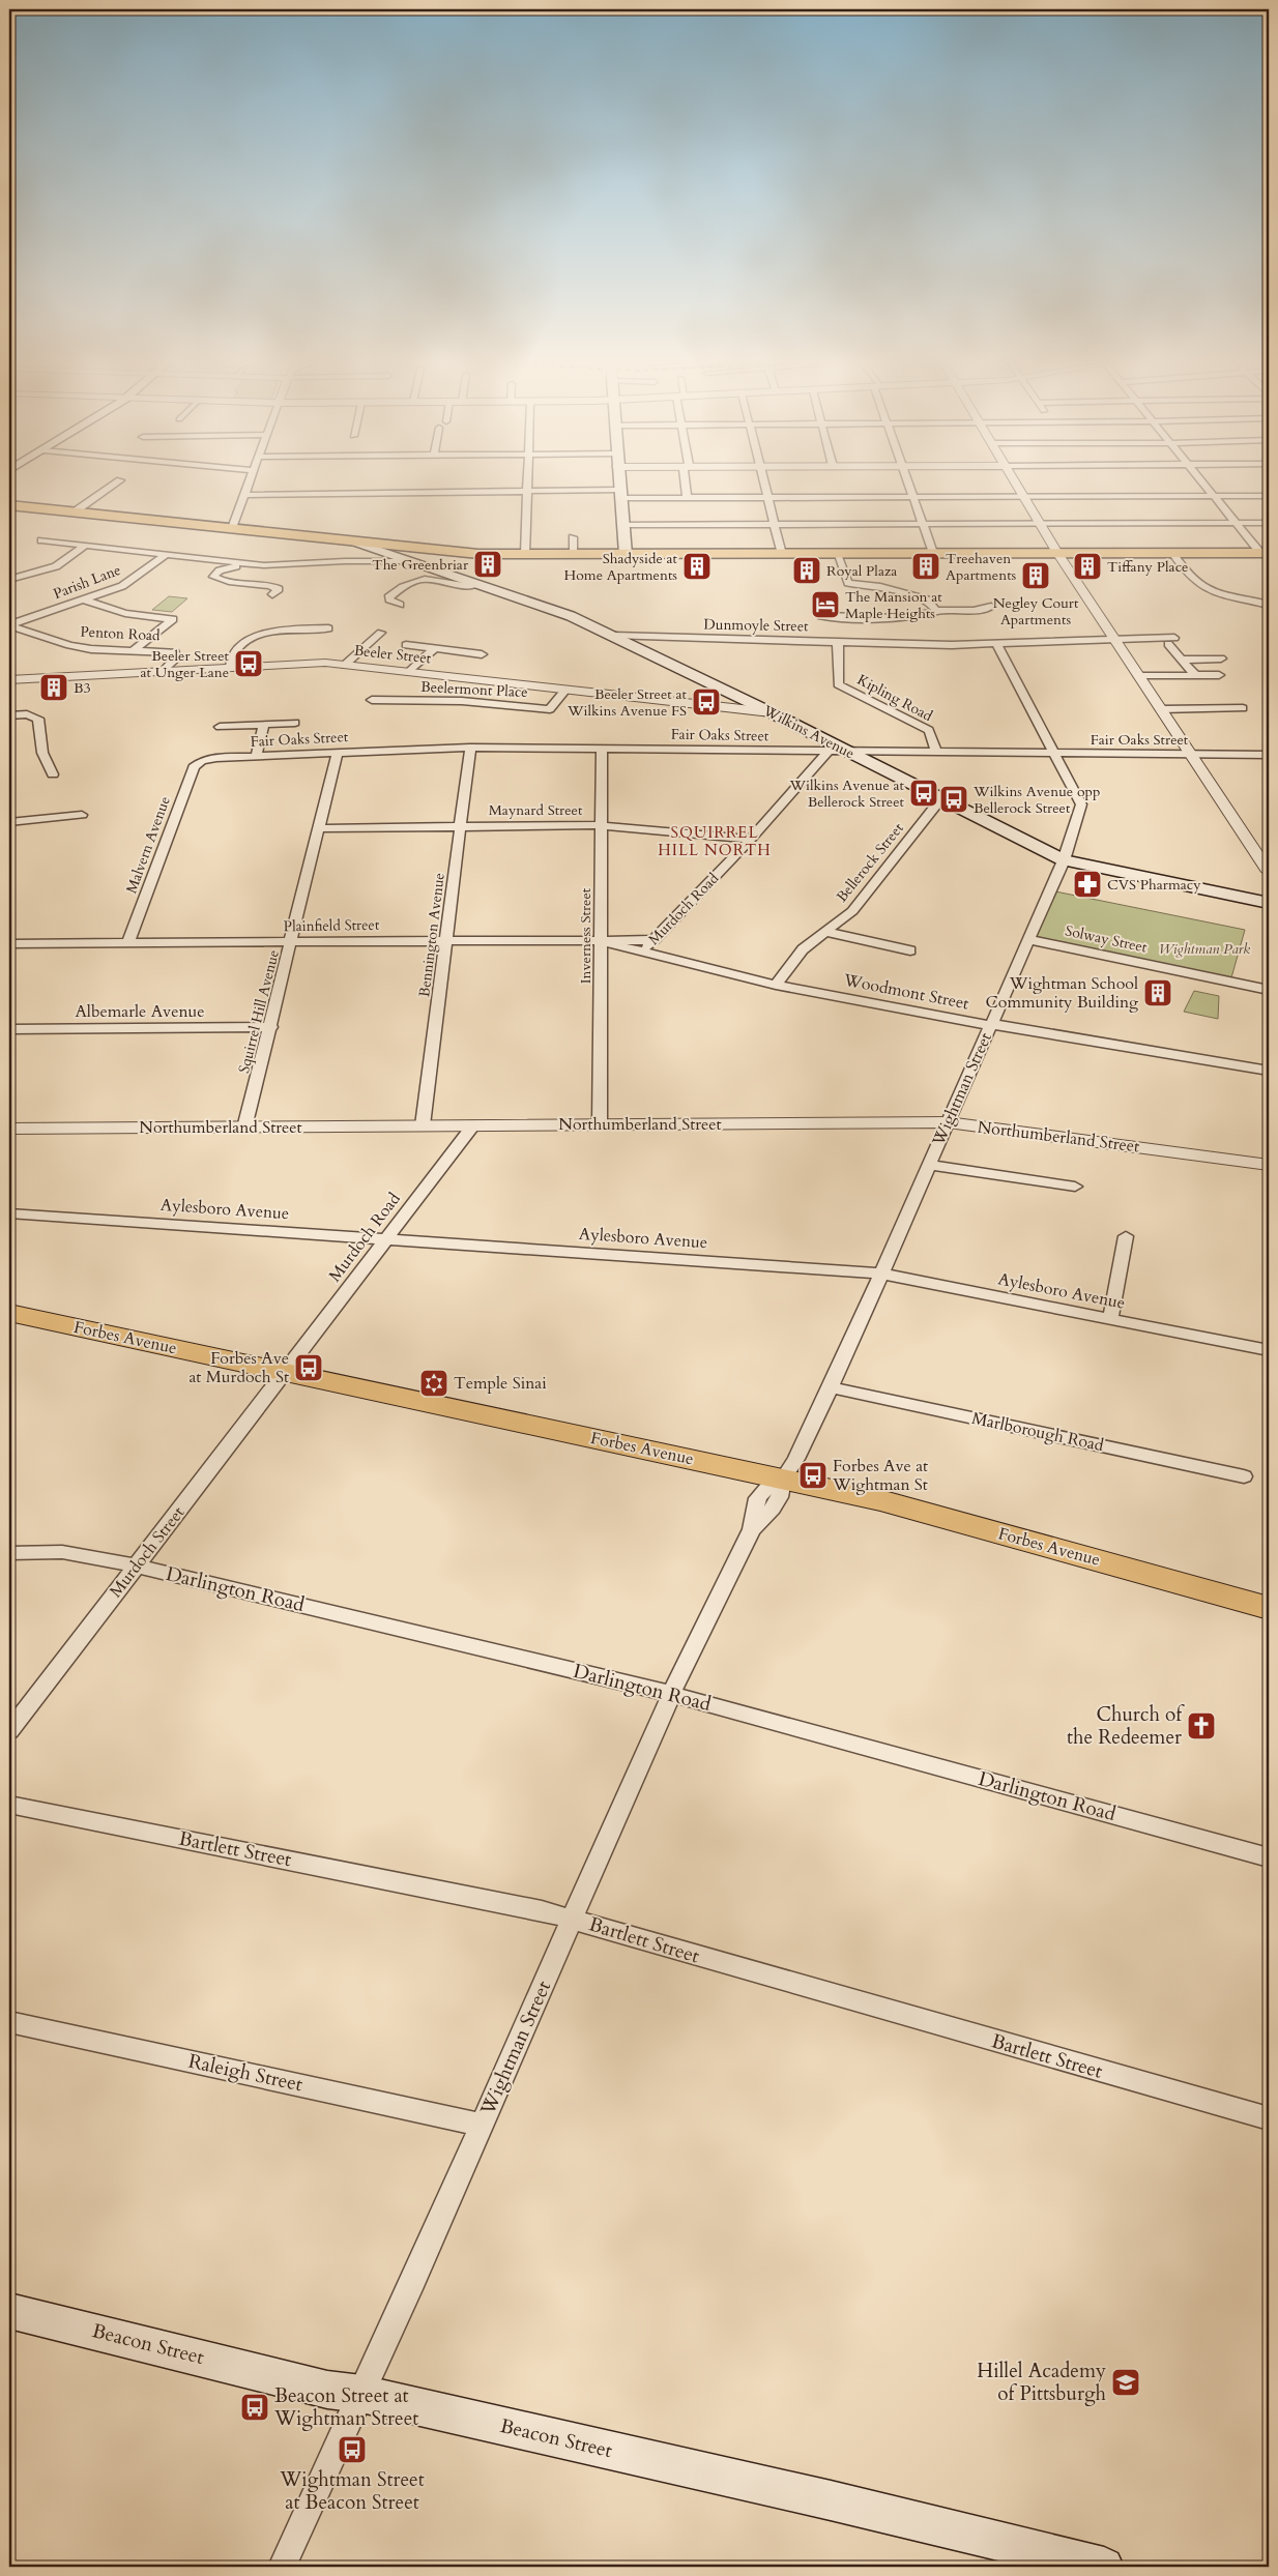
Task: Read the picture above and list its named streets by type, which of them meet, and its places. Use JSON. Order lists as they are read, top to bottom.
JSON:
{
  "streets": {
    "main road": ["Wilkins Avenue", "Forbes Avenue", "Beacon Street"],
    "street": [
      "Parish Lane",
      "Dunmoyle Street",
      "Penton Road",
      "Beeler Street",
      "Beelermont Place",
      "Kipling Road",
      "Fair Oaks Street",
      "Maynard Street",
      "Malvern Avenue",
      "Bellerock Street",
      "Murdoch Road",
      "Plainfield Street",
      "Bennington Avenue",
      "Inverness Street",
      "Solway Street",
      "Woodmont Street",
      "Albemarle Avenue",
      "Squirrel Hill Avenue",
      "Wightman Street",
      "Northumberland Street",
      "Aylesboro Avenue",
      "Marlborough Road",
      "Murdoch Street",
      "Darlington Road",
      "Bartlett Street",
      "Raleigh Street"
    ]
  },
  "crossings": [
    ["Parish Lane", "Penton Road"],
    ["Dunmoyle Street", "Kipling Road"],
    ["Dunmoyle Street", "Wilkins Avenue"],
    ["Dunmoyle Street", "Wightman Street"],
    ["Penton Road", "Beeler Street"],
    ["Beeler Street", "Beelermont Place"],
    ["Beeler Street", "Wilkins Avenue"],
    ["Kipling Road", "Fair Oaks Street"],
    ["Wilkins Avenue", "Fair Oaks Street"],
    ["Wilkins Avenue", "Bellerock Street"],
    ["Wilkins Avenue", "Wightman Street"],
    ["Fair Oaks Street", "Malvern Avenue"],
    ["Fair Oaks Street", "Murdoch Road"],
    ["Fair Oaks Street", "Bennington Avenue"],
    ["Fair Oaks Street", "Inverness Street"],
    ["Fair Oaks Street", "Squirrel Hill Avenue"],
    ["Fair Oaks Street", "Wightman Street"],
    ["Maynard Street", "Murdoch Road"],
    ["Maynard Street", "Bennington Avenue"],
    ["Maynard Street", "Inverness Street"],
    ["Maynard Street", "Squirrel Hill Avenue"],
    ["Malvern Avenue", "Plainfield Street"],
    ["Bellerock Street", "Woodmont Street"],
    ["Murdoch Road", "Plainfield Street"],
    ["Murdoch Road", "Woodmont Street"],
    ["Murdoch Road", "Northumberland Street"],
    ["Murdoch Road", "Aylesboro Avenue"],
    ["Murdoch Road", "Forbes Avenue"],
    ["Murdoch Road", "Murdoch Street"],
    ["Plainfield Street", "Bennington Avenue"],
    ["Plainfield Street", "Inverness Street"],
    ["Plainfield Street", "Woodmont Street"],
    ["Plainfield Street", "Squirrel Hill Avenue"],
    ["Bennington Avenue", "Northumberland Street"],
    ["Inverness Street", "Woodmont Street"],
    ["Inverness Street", "Northumberland Street"],
    ["Solway Street", "Wightman Street"],
    ["Woodmont Street", "Wightman Street"],
    ["Albemarle Avenue", "Squirrel Hill Avenue"],
    ["Squirrel Hill Avenue", "Northumberland Street"],
    ["Wightman Street", "Northumberland Street"],
    ["Wightman Street", "Aylesboro Avenue"],
    ["Wightman Street", "Forbes Avenue"],
    ["Wightman Street", "Marlborough Road"],
    ["Wightman Street", "Darlington Road"],
    ["Wightman Street", "Bartlett Street"],
    ["Wightman Street", "Raleigh Street"],
    ["Wightman Street", "Beacon Street"],
    ["Forbes Avenue", "Murdoch Street"],
    ["Murdoch Street", "Darlington Road"]
  ],
  "districts": ["SQUIRREL HILL NORTH"],
  "parks": ["Wightman Park"],
  "places": {
    "building": [
      "The Greenbriar",
      "Shadyside at Home Apartments",
      "Treehaven Apartments",
      "Tiffany Place",
      "Royal Plaza",
      "Negley Court Apartments",
      "B3",
      "Wightman School Community Building"
    ],
    "hotel": ["The Mansion at Maple Heights"],
    "bus stop": [
      "Beeler Street at Unger Lane",
      "Beeler Street at Wilkins Avenue FS",
      "Wilkins Avenue at Bellerock Street",
      "Wilkins Avenue opp Bellerock Street",
      "Forbes Ave at Murdoch St",
      "Forbes Ave at Wightman St",
      "Beacon Street at Wightman Street",
      "Wightman Street at Beacon Street"
    ],
    "pharmacy": ["CVS Pharmacy"],
    "synagogue": ["Temple Sinai"],
    "church": ["Church of the Redeemer"],
    "school or university": ["Hillel Academy of Pittsburgh"]
  }
}
